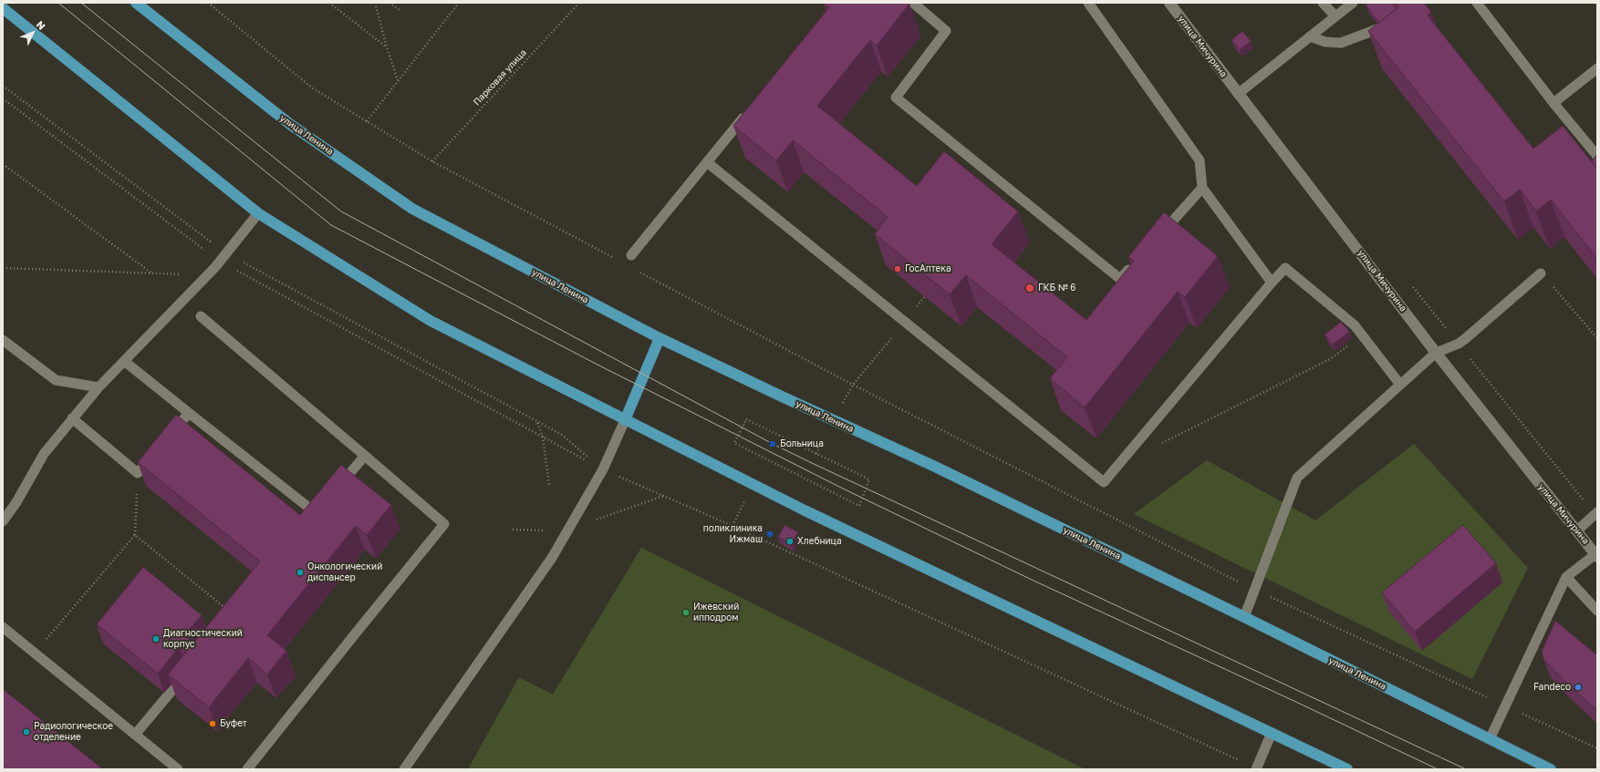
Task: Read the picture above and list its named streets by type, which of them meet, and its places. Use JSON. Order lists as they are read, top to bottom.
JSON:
{
  "streets": {
    "main road": ["улица Ленина"],
    "street": ["улица Мичурина"],
    "path": ["Парковая улица"]
  },
  "places": [
    "ГосАптека",
    "ГКБ № 6",
    "Больница",
    "поликлиника Ижмаш",
    "Хлебница",
    "Онкологический диспансер",
    "Ижевский ипподром",
    "Диагностический корпус",
    "Fandeco",
    "Буфет",
    "Радиологическое отделение"
  ],
  "north": "top right"
}
